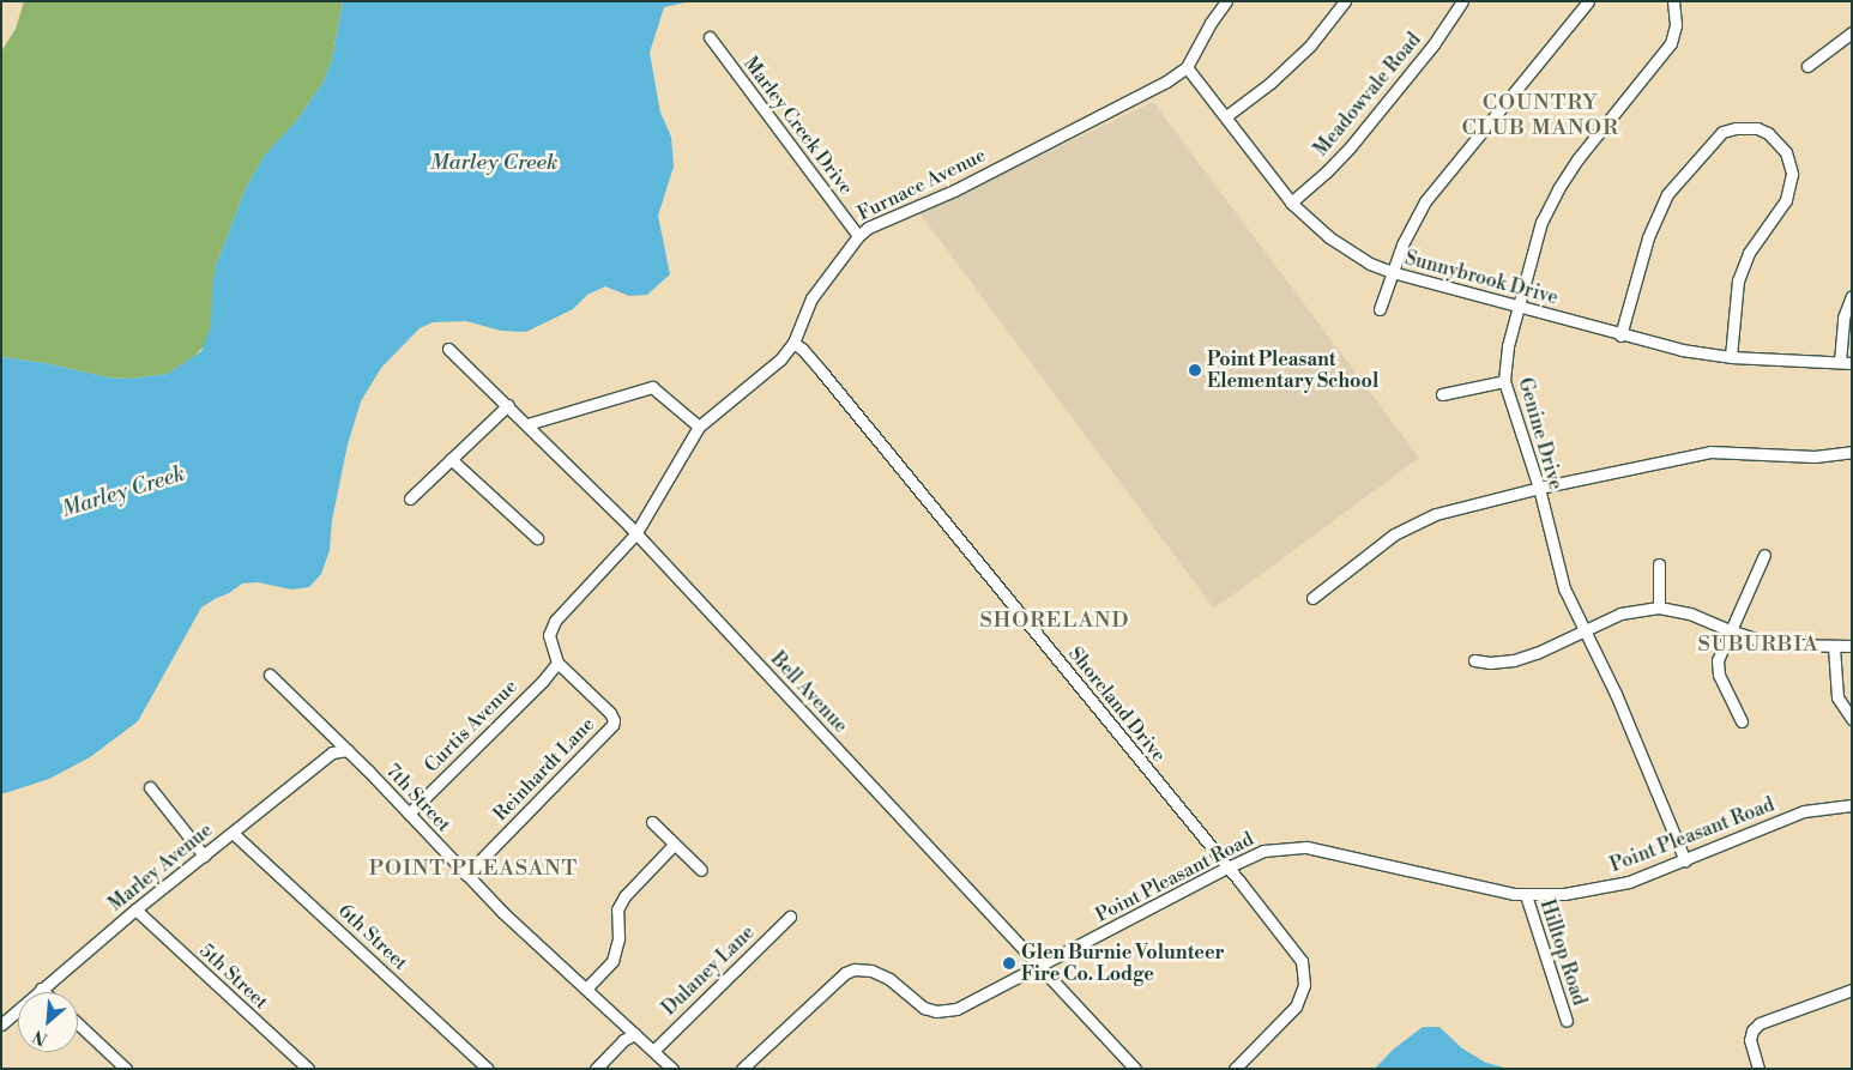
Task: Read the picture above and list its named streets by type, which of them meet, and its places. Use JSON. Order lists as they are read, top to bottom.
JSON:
{
  "streets": {
    "street": [
      "Meadowvale Road",
      "Marley Creek Drive",
      "Furnace Avenue",
      "Sunnybrook Drive",
      "Genine Drive",
      "Bell Avenue",
      "Shoreland Drive",
      "Curtis Avenue",
      "Reinhardt Lane",
      "7th Street",
      "Point Pleasant Road",
      "Marley Avenue",
      "6th Street",
      "Hilltop Road",
      "Dulaney Lane",
      "5th Street"
    ]
  },
  "crossings": [
    ["Meadowvale Road", "Sunnybrook Drive"],
    ["Marley Creek Drive", "Furnace Avenue"],
    ["Furnace Avenue", "Sunnybrook Drive"],
    ["Furnace Avenue", "Bell Avenue"],
    ["Furnace Avenue", "Shoreland Drive"],
    ["Furnace Avenue", "Curtis Avenue"],
    ["Furnace Avenue", "Reinhardt Lane"],
    ["Sunnybrook Drive", "Genine Drive"],
    ["Genine Drive", "Point Pleasant Road"],
    ["Bell Avenue", "Point Pleasant Road"],
    ["Shoreland Drive", "Point Pleasant Road"],
    ["Curtis Avenue", "Reinhardt Lane"],
    ["Curtis Avenue", "7th Street"],
    ["Reinhardt Lane", "7th Street"],
    ["7th Street", "Marley Avenue"],
    ["7th Street", "Dulaney Lane"],
    ["Point Pleasant Road", "Hilltop Road"],
    ["Marley Avenue", "6th Street"],
    ["Marley Avenue", "5th Street"]
  ],
  "districts": [
    "COUNTRY CLUB MANOR",
    "SHORELAND",
    "SUBURBIA",
    "POINT PLEASANT"
  ],
  "water": ["Marley Creek"],
  "places": ["Point Pleasant Elementary School", "Glen Burnie Volunteer Fire Co. Lodge"],
  "north": "bottom left"
}
